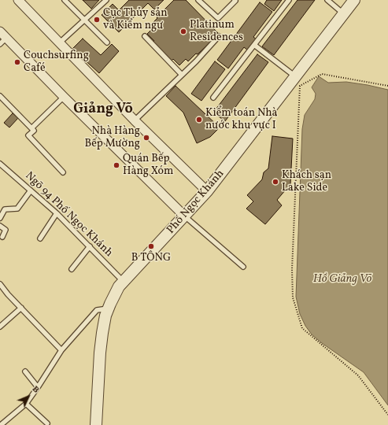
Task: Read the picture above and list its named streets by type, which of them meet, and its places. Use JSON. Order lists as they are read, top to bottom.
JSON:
{
  "streets": {
    "street": ["Phố Ngọc Khánh"],
    "lane": ["Ngõ 94 Phố Ngọc Khánh"]
  },
  "crossings": [
    ["Phố Ngọc Khánh", "Ngõ 94 Phố Ngọc Khánh"]
  ],
  "districts": ["Giảng Võ"],
  "water": ["Hồ Giảng Võ"],
  "places": [
    "Cục Thủy sản và Kiểm ngư",
    "Platinum Residences",
    "Couchsurfing Café",
    "Kiểm toán Nhà nước khu vực I",
    "Nhà Hàng Bếp Mường",
    "Quán Bếp Hàng Xóm",
    "Khách sạn Lake Side",
    "B TÔNG"
  ],
  "north": "top right"
}
